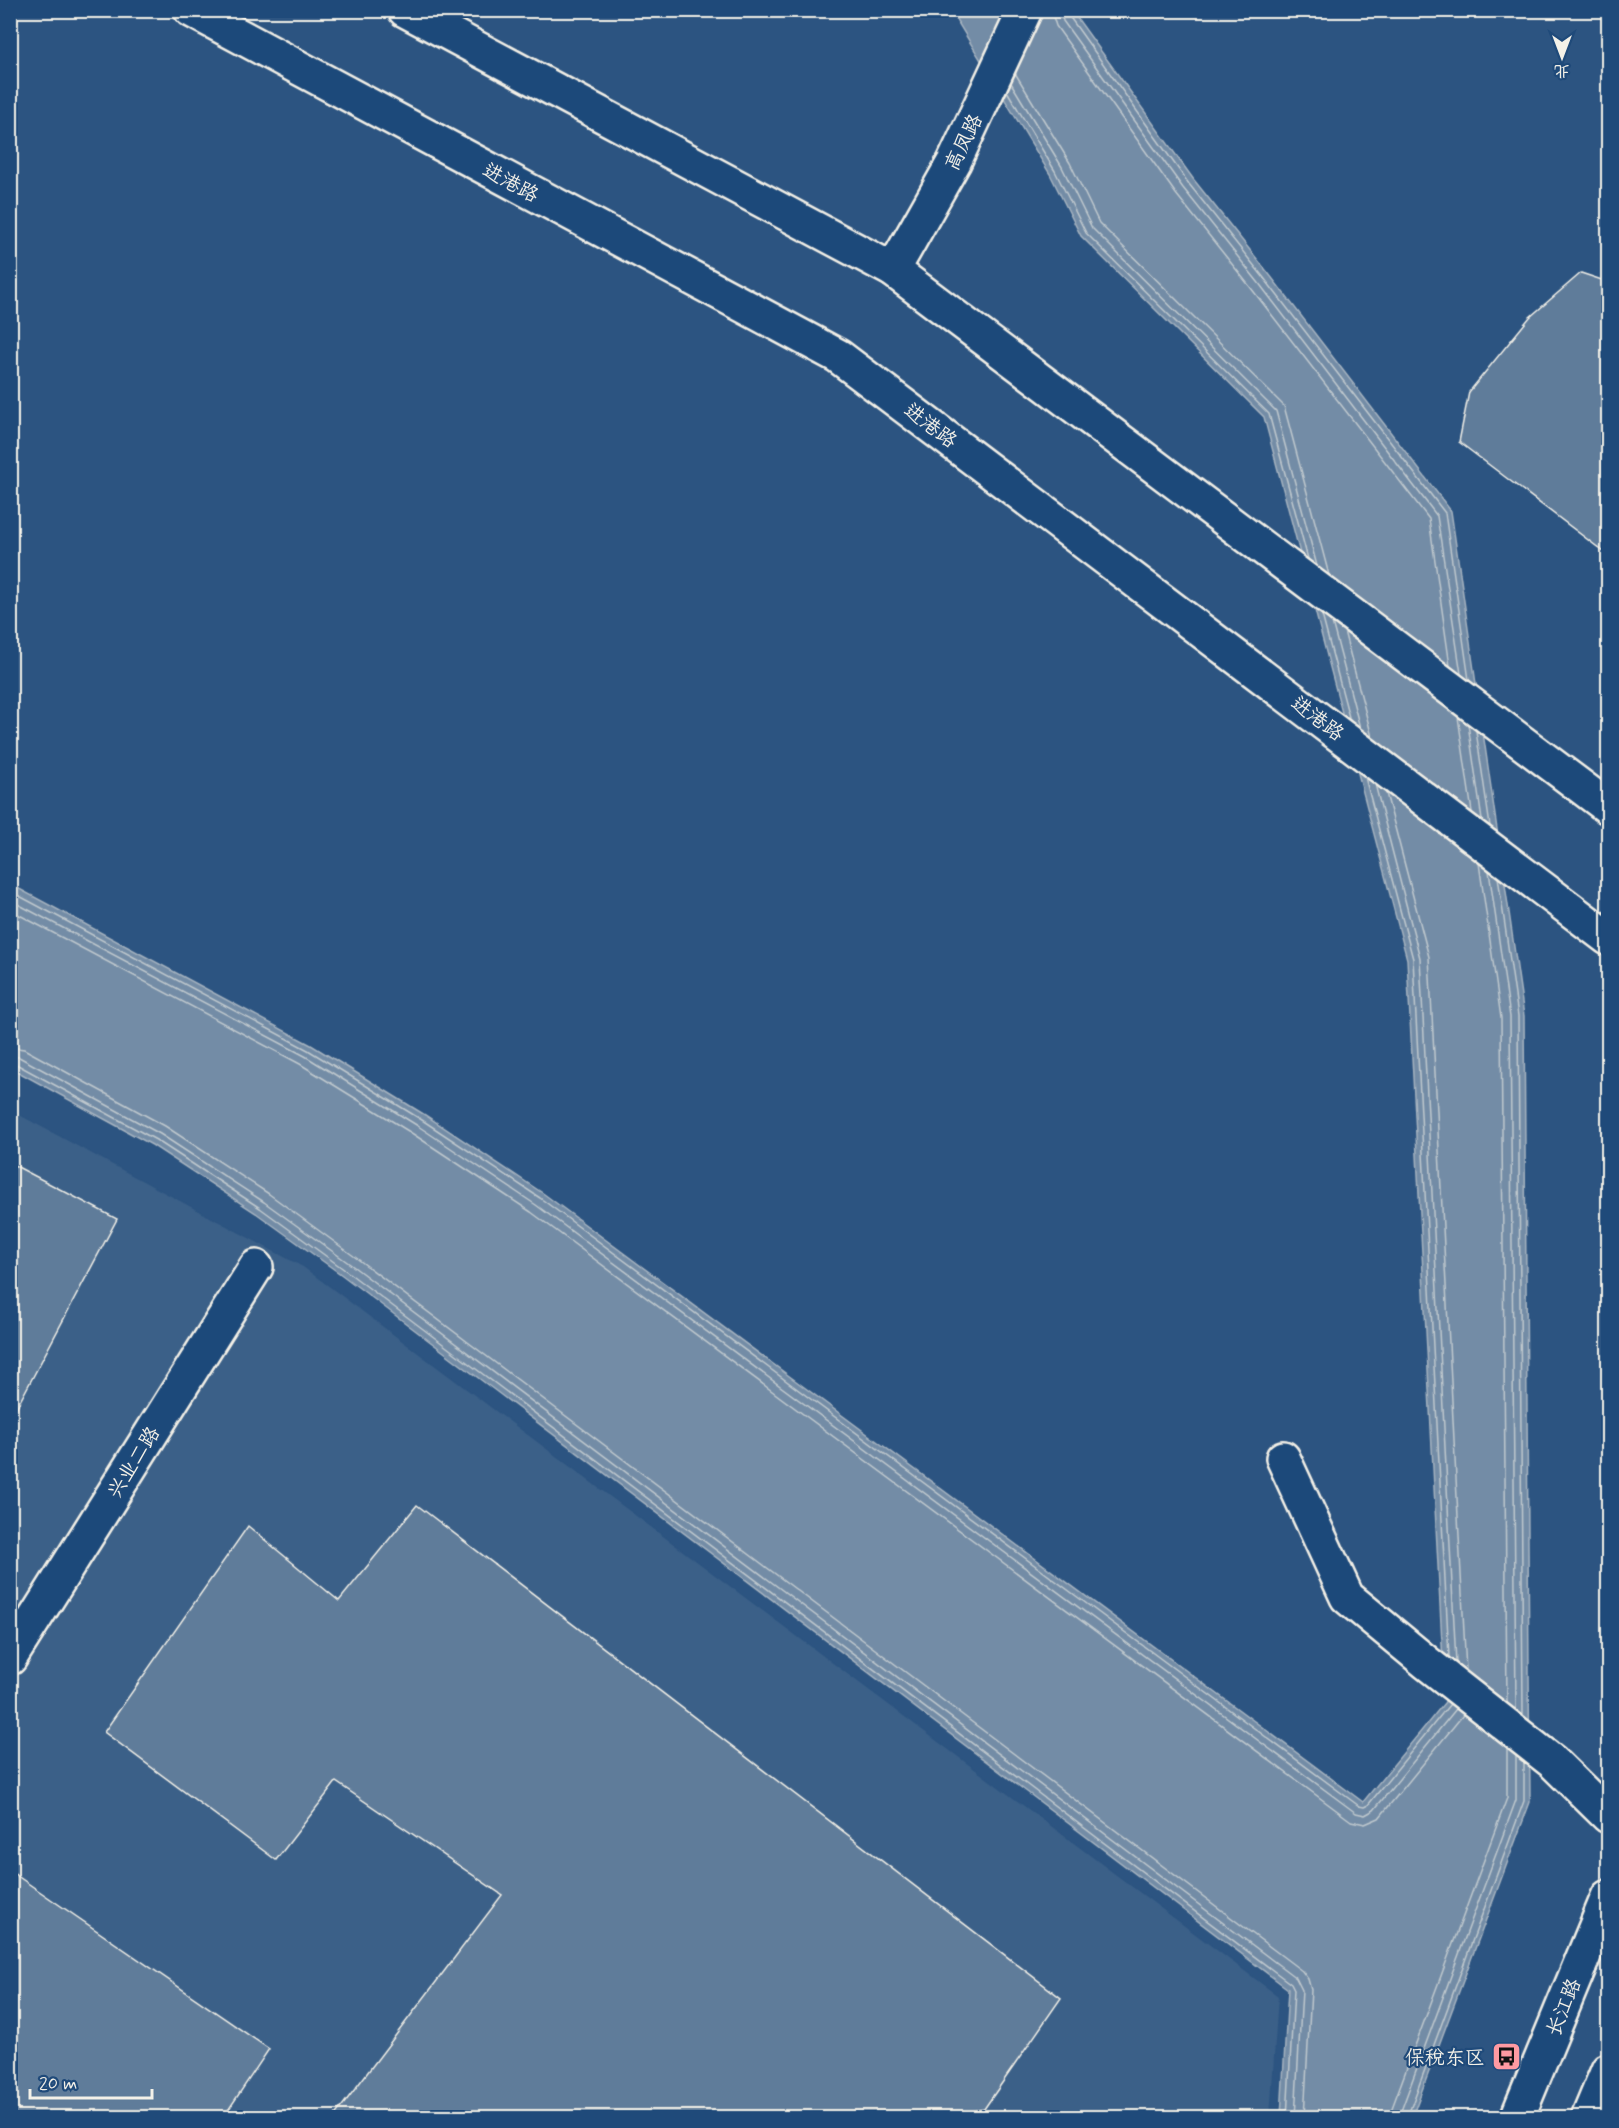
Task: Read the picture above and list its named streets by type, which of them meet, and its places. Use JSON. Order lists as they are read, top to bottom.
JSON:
{
  "streets": {
    "main road": [
      "高凤路",
      "进港路",
      "兴业二路",
      "长江路"
    ]
  },
  "places": {
    "bus stop": ["保税东区"]
  },
  "scale_bar": "20 m",
  "north": "bottom"
}
